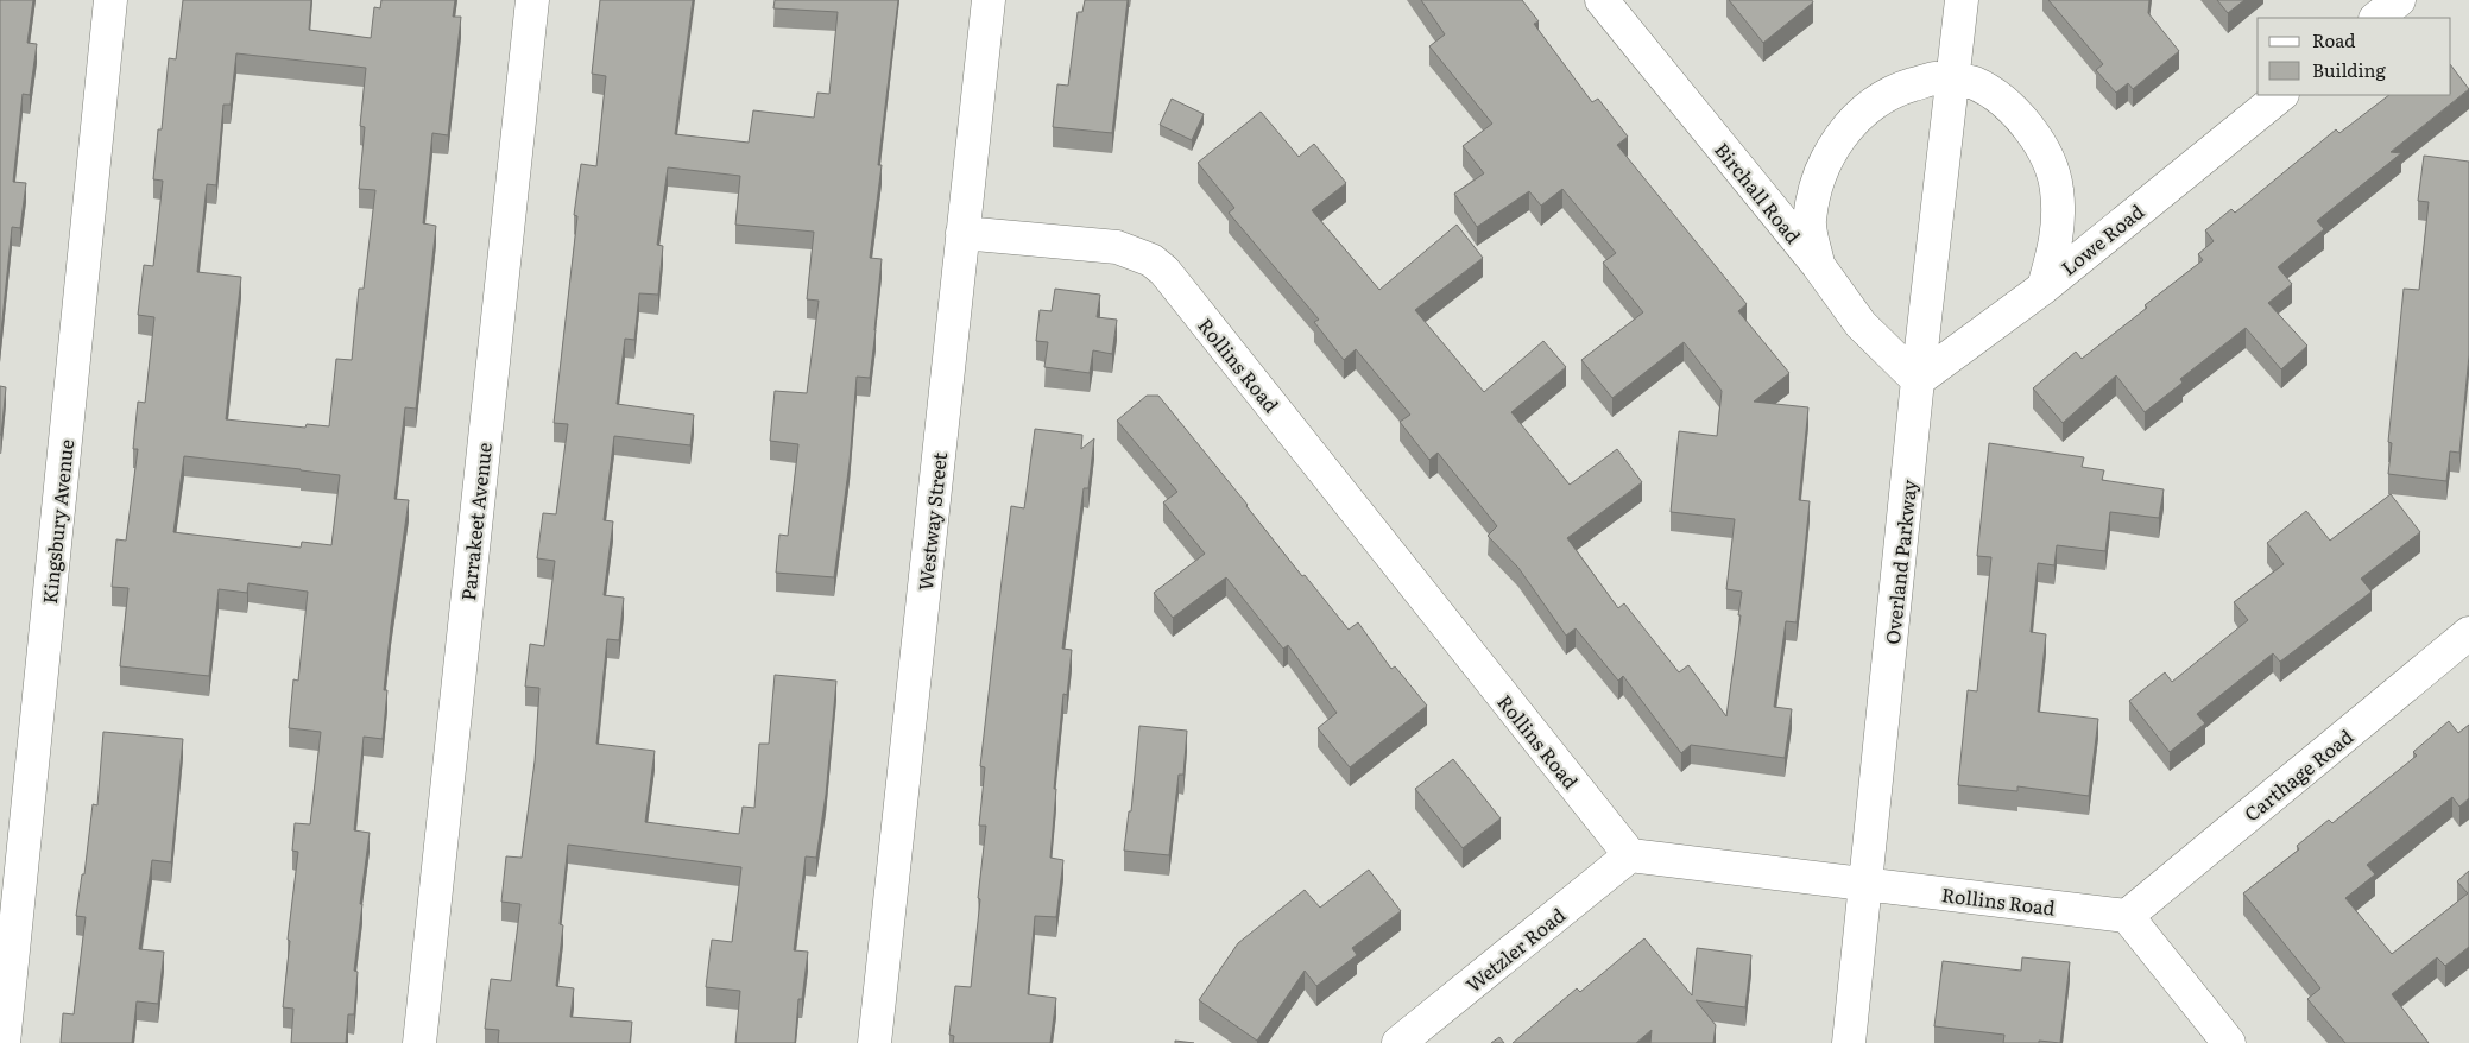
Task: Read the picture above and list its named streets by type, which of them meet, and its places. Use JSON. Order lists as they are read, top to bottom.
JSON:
{
  "streets": {
    "street": [
      "Birchall Road",
      "Lowe Road",
      "Rollins Road",
      "Kingsbury Avenue",
      "Parrakeet Avenue",
      "Westway Street",
      "Overland Parkway",
      "Carthage Road",
      "Wetzler Road"
    ]
  },
  "crossings": [
    ["Birchall Road", "Lowe Road"],
    ["Birchall Road", "Overland Parkway"],
    ["Lowe Road", "Overland Parkway"],
    ["Rollins Road", "Westway Street"],
    ["Rollins Road", "Overland Parkway"],
    ["Rollins Road", "Carthage Road"],
    ["Rollins Road", "Wetzler Road"]
  ],
  "legend": ["Road", "Building"]
}
